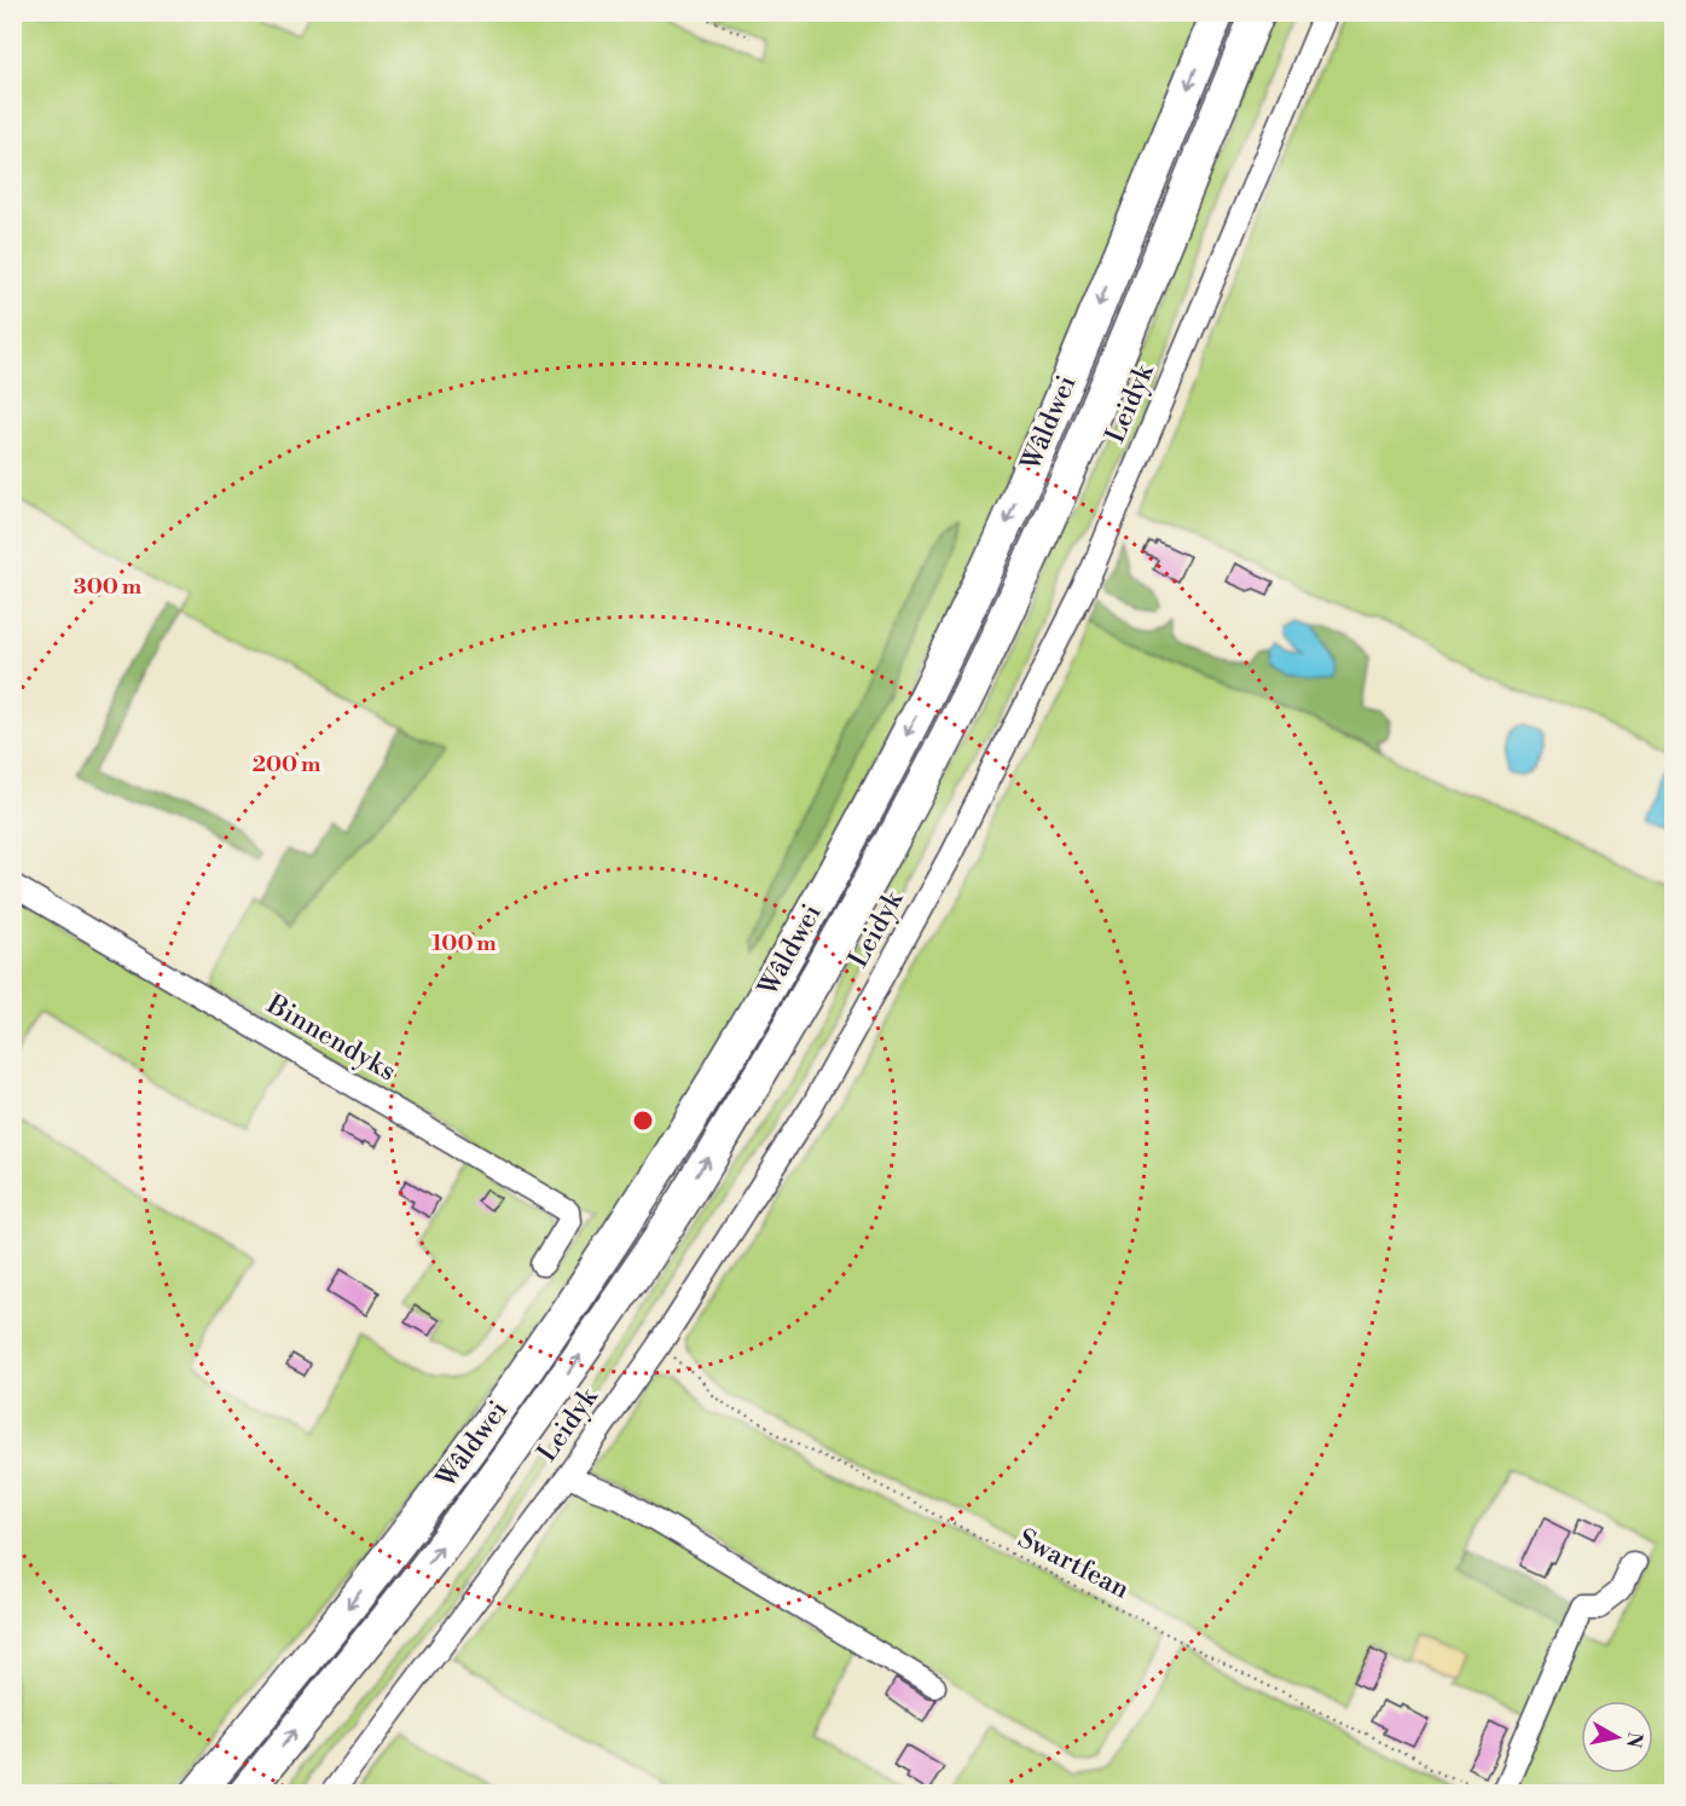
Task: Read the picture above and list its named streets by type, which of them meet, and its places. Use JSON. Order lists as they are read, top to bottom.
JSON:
{
  "streets": {
    "highway": ["Wâldwei"],
    "street": ["Leidyk", "Binnendyks"],
    "path": ["Swartfean"]
  },
  "crossings": [
    ["Leidyk", "Swartfean"]
  ],
  "north": "right",
  "rings": ["300 m", "200 m", "100 m"]
}
